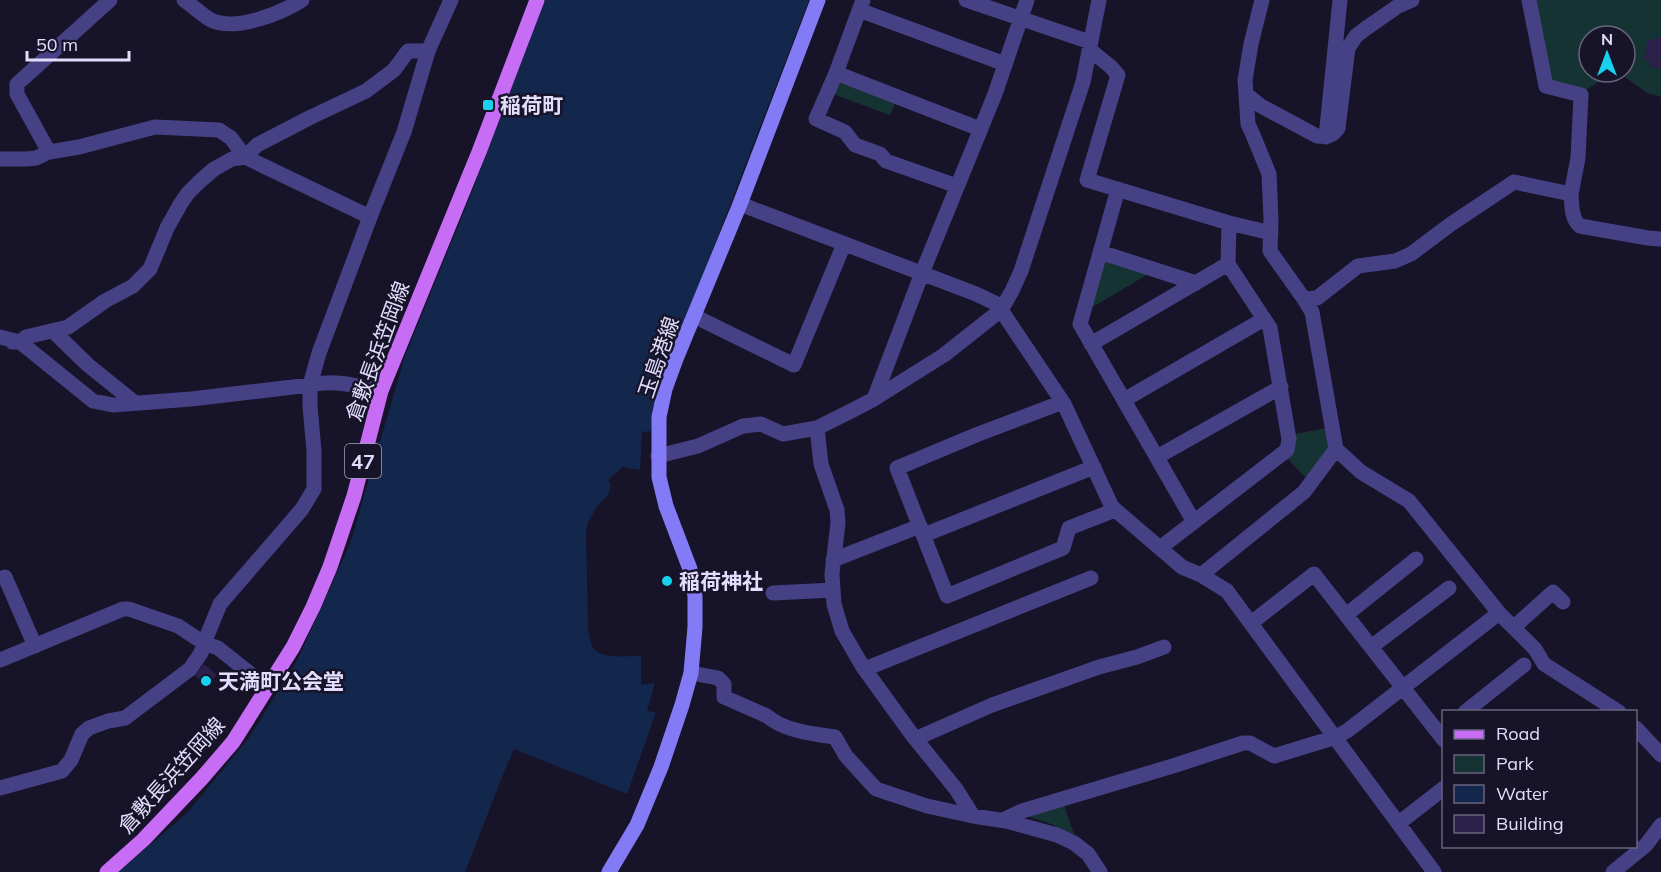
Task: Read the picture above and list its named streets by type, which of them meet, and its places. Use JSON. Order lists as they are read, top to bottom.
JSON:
{
  "streets": {
    "main road": ["倉敷長浜笠岡線", "玉島港線", "47"]
  },
  "places": {
    "transit": ["稲荷町"],
    "other": ["稲荷神社", "天満町公会堂"]
  },
  "legend": [
    "Road",
    "Park",
    "Water",
    "Building"
  ],
  "scale_bar": "50 m",
  "north": "top"
}
